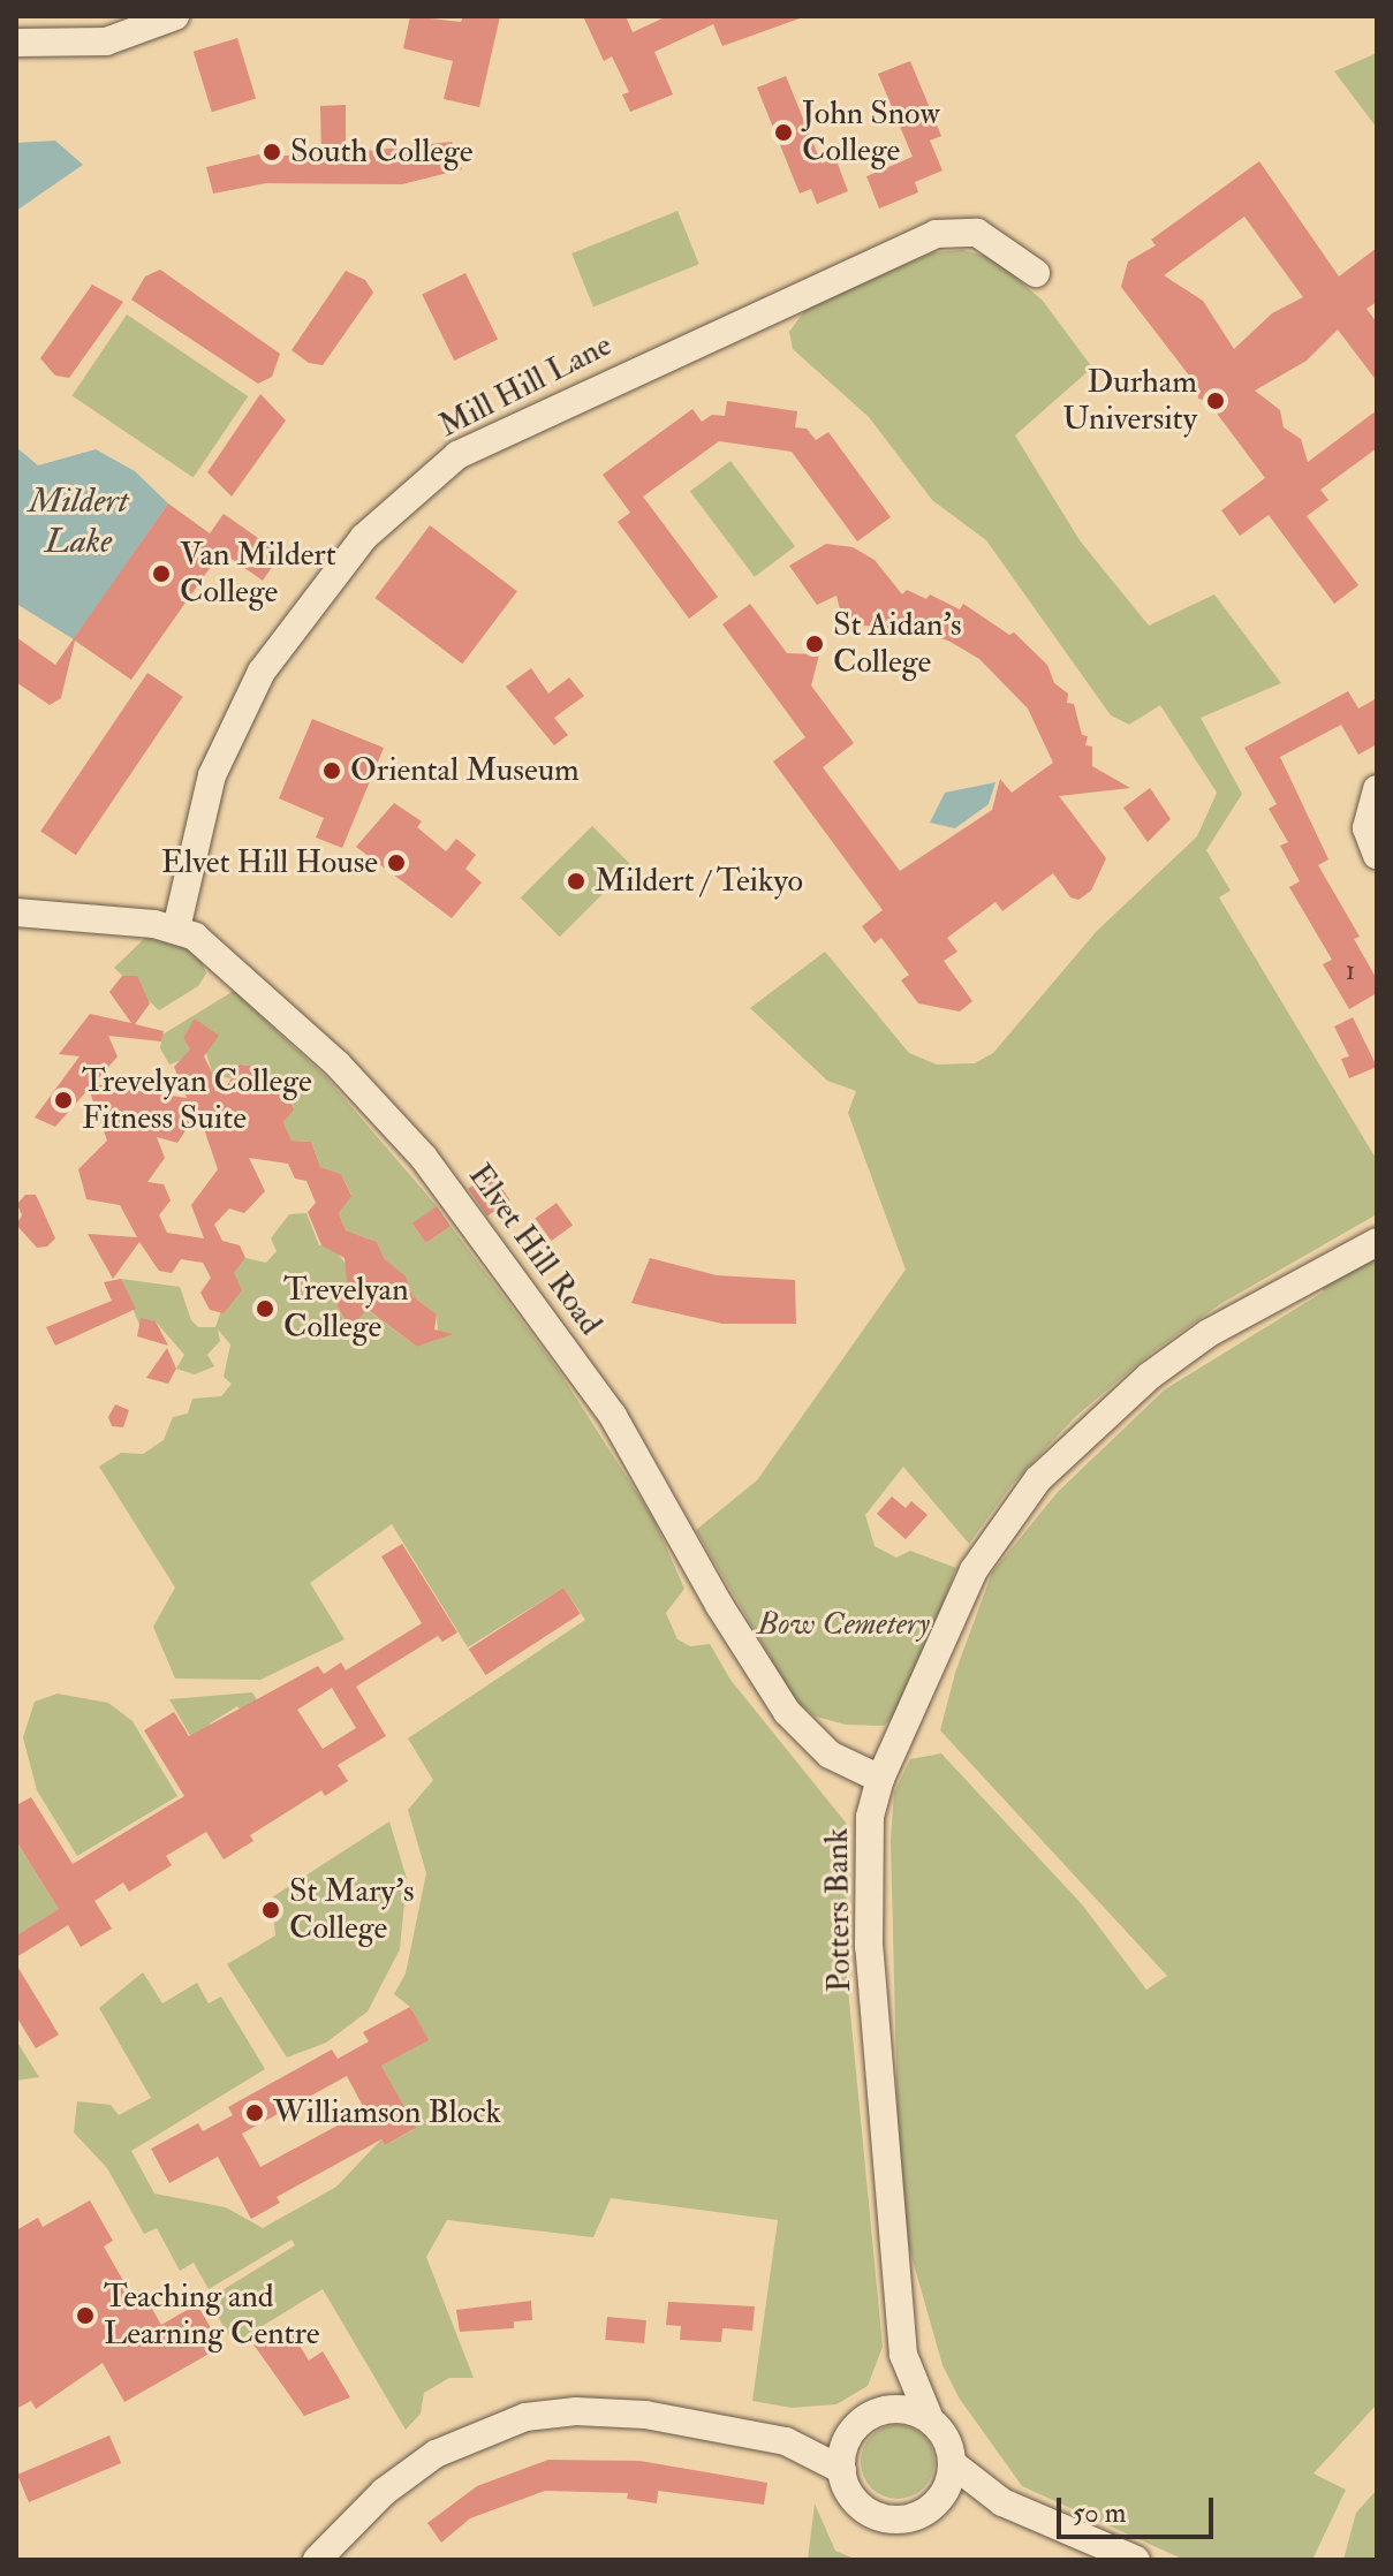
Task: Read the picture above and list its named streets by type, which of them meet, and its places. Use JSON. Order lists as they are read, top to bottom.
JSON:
{
  "streets": {
    "street": ["Mill Hill Lane", "Elvet Hill Road", "Potters Bank"]
  },
  "crossings": [
    ["Mill Hill Lane", "Elvet Hill Road"],
    ["Elvet Hill Road", "Potters Bank"]
  ],
  "water": ["Mildert Lake"],
  "parks": ["Bow Cemetery"],
  "places": [
    "John Snow College",
    "South College",
    "Durham University",
    "Van Mildert College",
    "St Aidan's College",
    "Oriental Museum",
    "Elvet Hill House",
    "Mildert / Teikyo",
    "Trevelyan College Fitness Suite",
    "Trevelyan College",
    "St Mary's College",
    "Williamson Block",
    "Teaching and Learning Centre"
  ],
  "house_numbers": ["1"],
  "scale_bar": "50 m"
}
